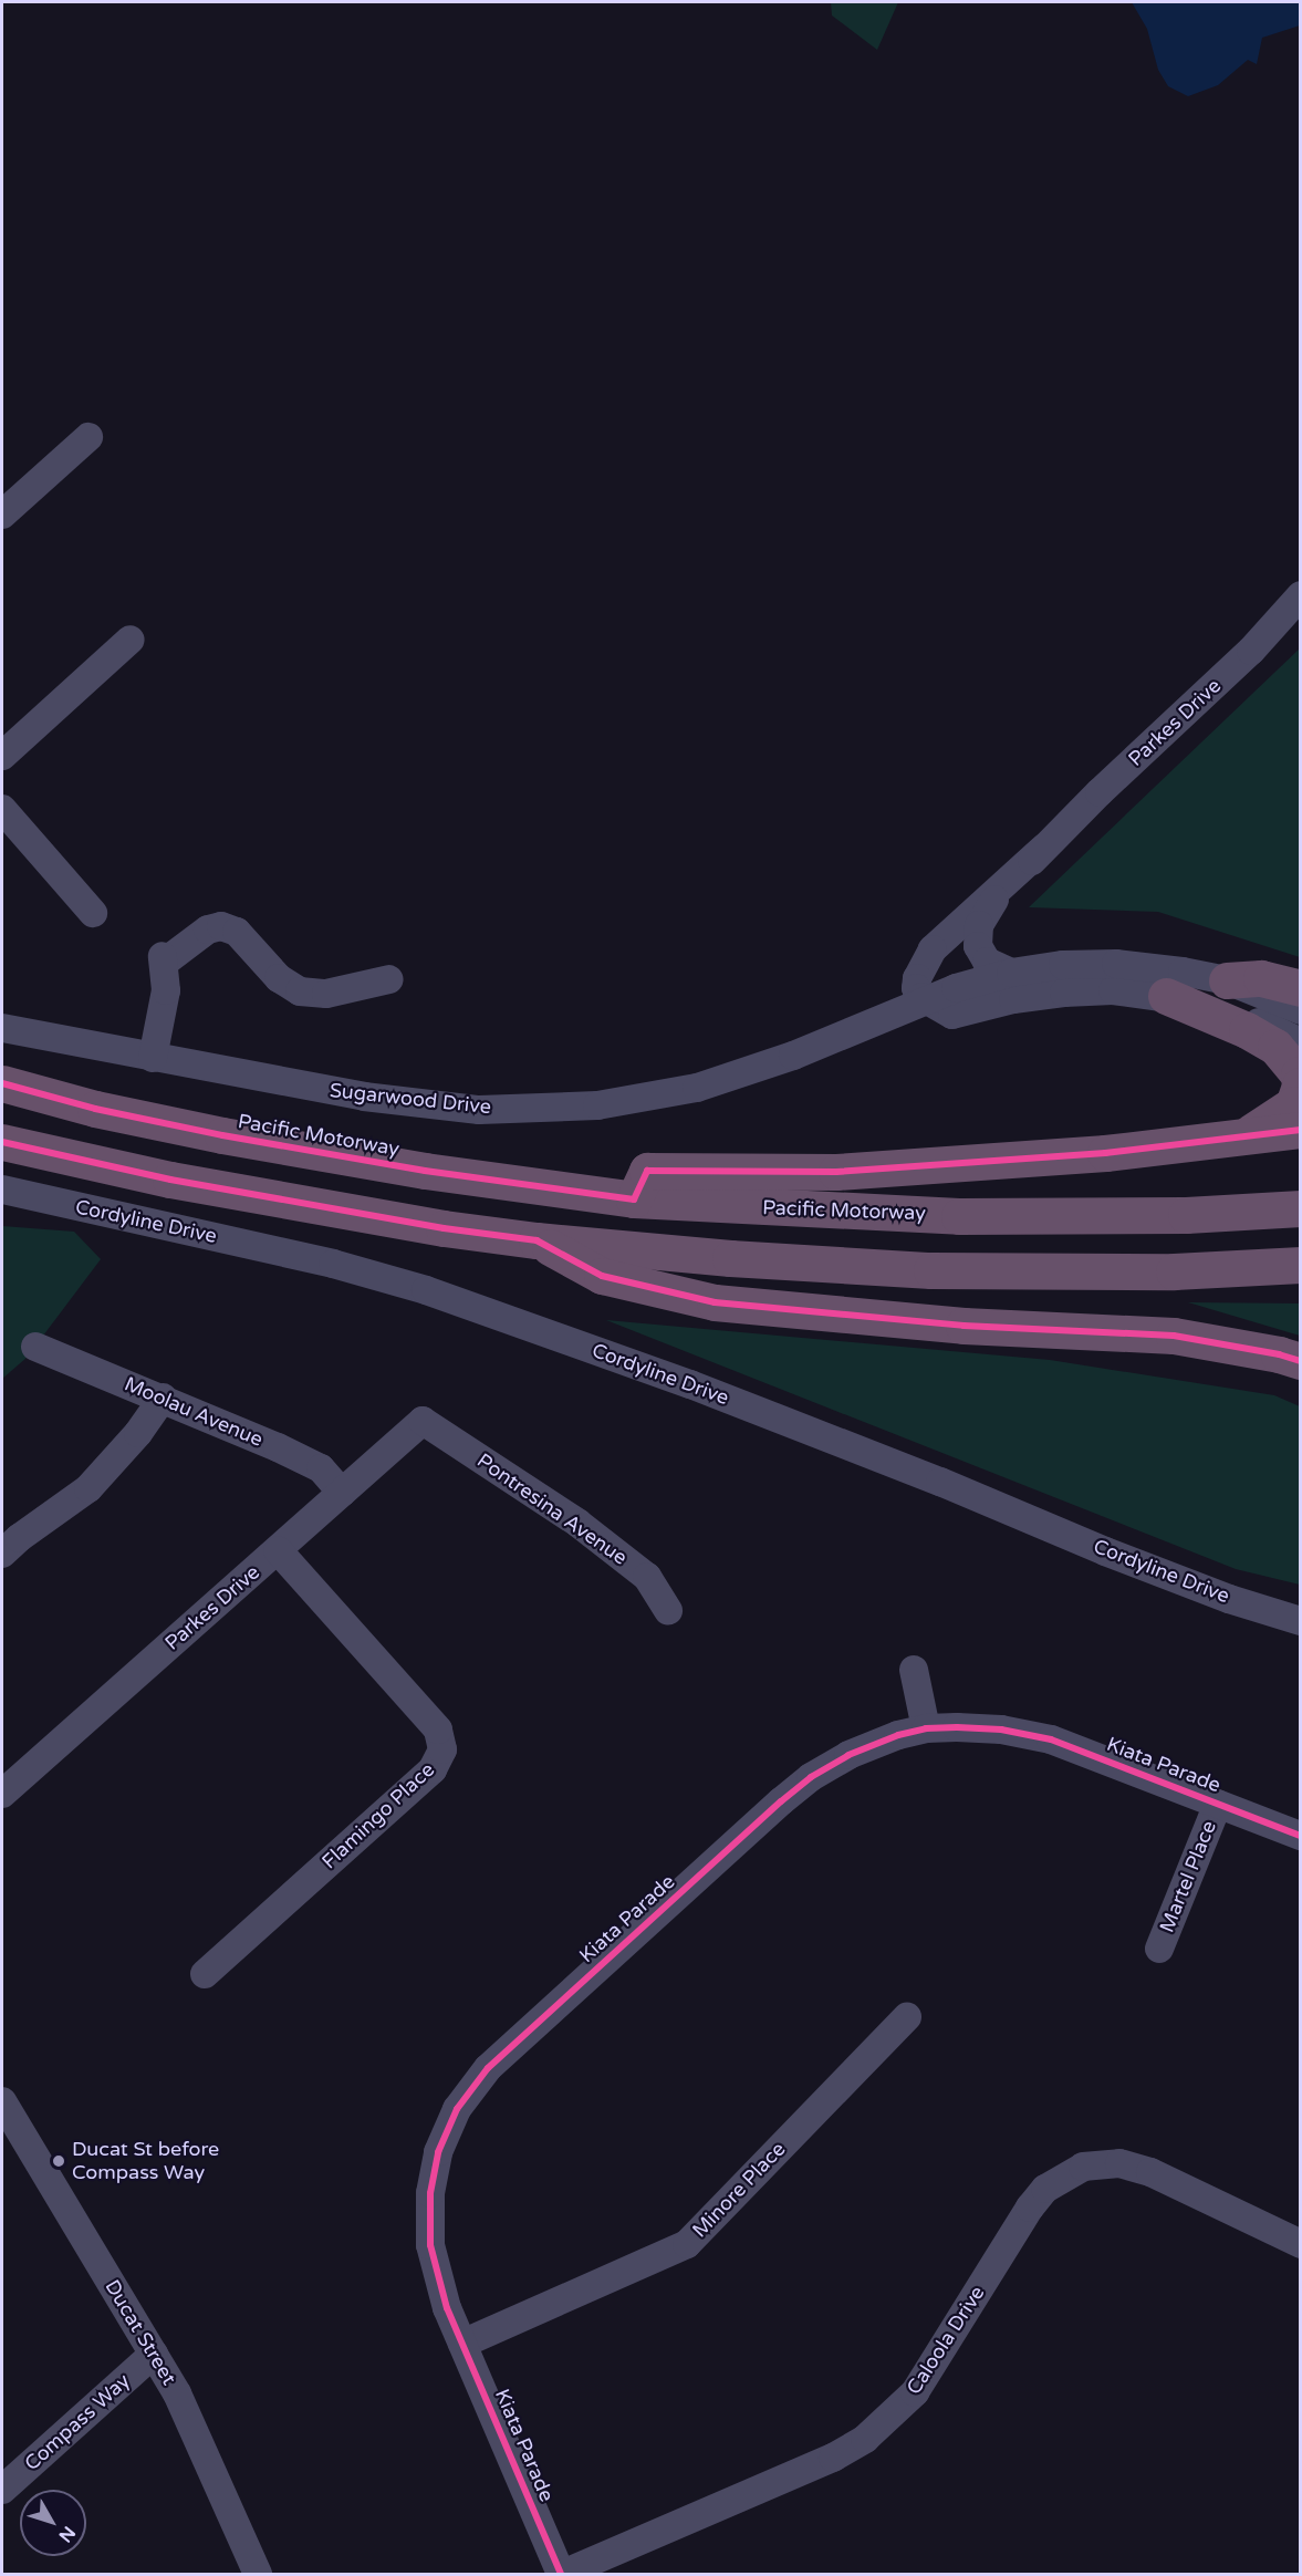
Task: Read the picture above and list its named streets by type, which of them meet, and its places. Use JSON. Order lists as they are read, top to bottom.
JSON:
{
  "streets": {
    "highway": ["Pacific Motorway"],
    "street": [
      "Parkes Drive",
      "Sugarwood Drive",
      "Cordyline Drive",
      "Moolau Avenue",
      "Pontresina Avenue",
      "Kiata Parade",
      "Flamingo Place",
      "Martel Place",
      "Minore Place",
      "Ducat Street",
      "Caloola Drive",
      "Compass Way"
    ]
  },
  "crossings": [
    ["Parkes Drive", "Sugarwood Drive"],
    ["Parkes Drive", "Moolau Avenue"],
    ["Parkes Drive", "Pontresina Avenue"],
    ["Parkes Drive", "Flamingo Place"],
    ["Kiata Parade", "Martel Place"],
    ["Kiata Parade", "Minore Place"],
    ["Kiata Parade", "Caloola Drive"],
    ["Ducat Street", "Compass Way"]
  ],
  "places": ["Ducat St before Compass Way"],
  "north": "bottom right"
}
